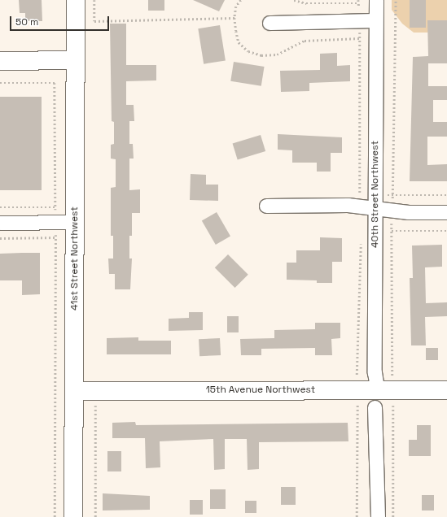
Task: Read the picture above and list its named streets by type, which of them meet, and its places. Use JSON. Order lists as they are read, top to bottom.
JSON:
{
  "streets": {
    "main road": ["41st Street Northwest", "15th Avenue Northwest"],
    "street": ["40th Street Northwest"]
  },
  "crossings": [
    ["40th Street Northwest", "15th Avenue Northwest"],
    ["41st Street Northwest", "15th Avenue Northwest"]
  ],
  "scale_bar": "50 m"
}
